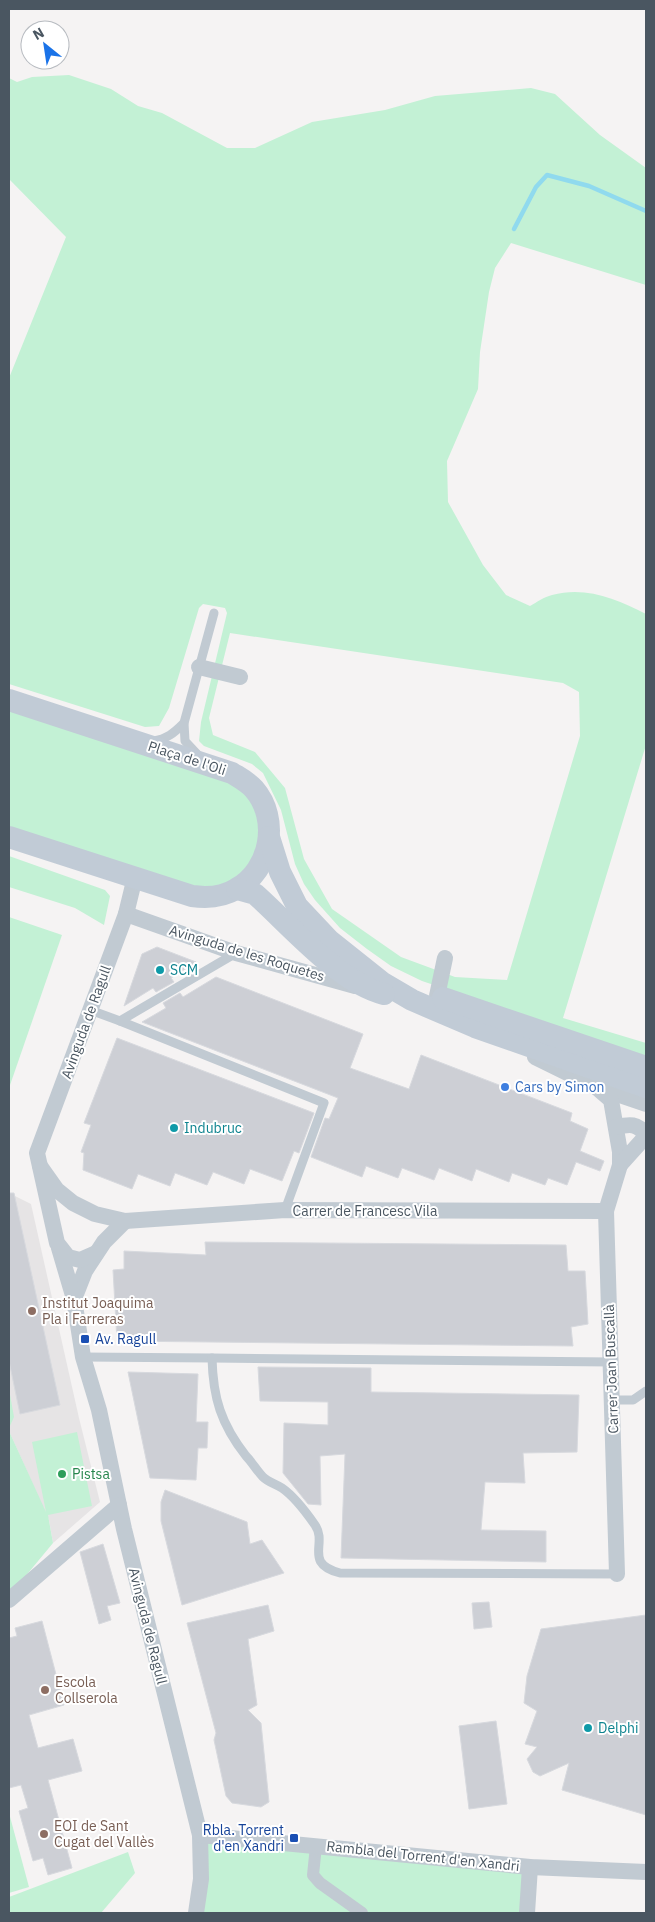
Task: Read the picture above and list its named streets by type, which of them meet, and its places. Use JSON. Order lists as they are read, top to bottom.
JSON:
{
  "streets": {
    "main road": ["Plaça de l'Oli", "Avinguda de les Roquetes"],
    "street": [
      "Avinguda de Ragull",
      "Carrer de Francesc Vila",
      "Carrer Joan Buscallà",
      "Rambla del Torrent d'en Xandri"
    ]
  },
  "crossings": [
    ["Plaça de l'Oli", "Avinguda de les Roquetes"],
    ["Plaça de l'Oli", "Avinguda de Ragull"],
    ["Avinguda de les Roquetes", "Avinguda de Ragull"],
    ["Avinguda de Ragull", "Rambla del Torrent d'en Xandri"],
    ["Carrer de Francesc Vila", "Carrer Joan Buscallà"]
  ],
  "places": {
    "other": [
      "SCM",
      "Cars by Simon",
      "Indubruc",
      "Institut Joaquima Pla i Farreras",
      "Pistsa",
      "Escola Collserola",
      "Delphi",
      "EOI de Sant Cugat del Vallès"
    ],
    "transit": ["Av. Ragull", "Rbla. Torrent d'en Xandri"]
  },
  "north": "top left"
}
